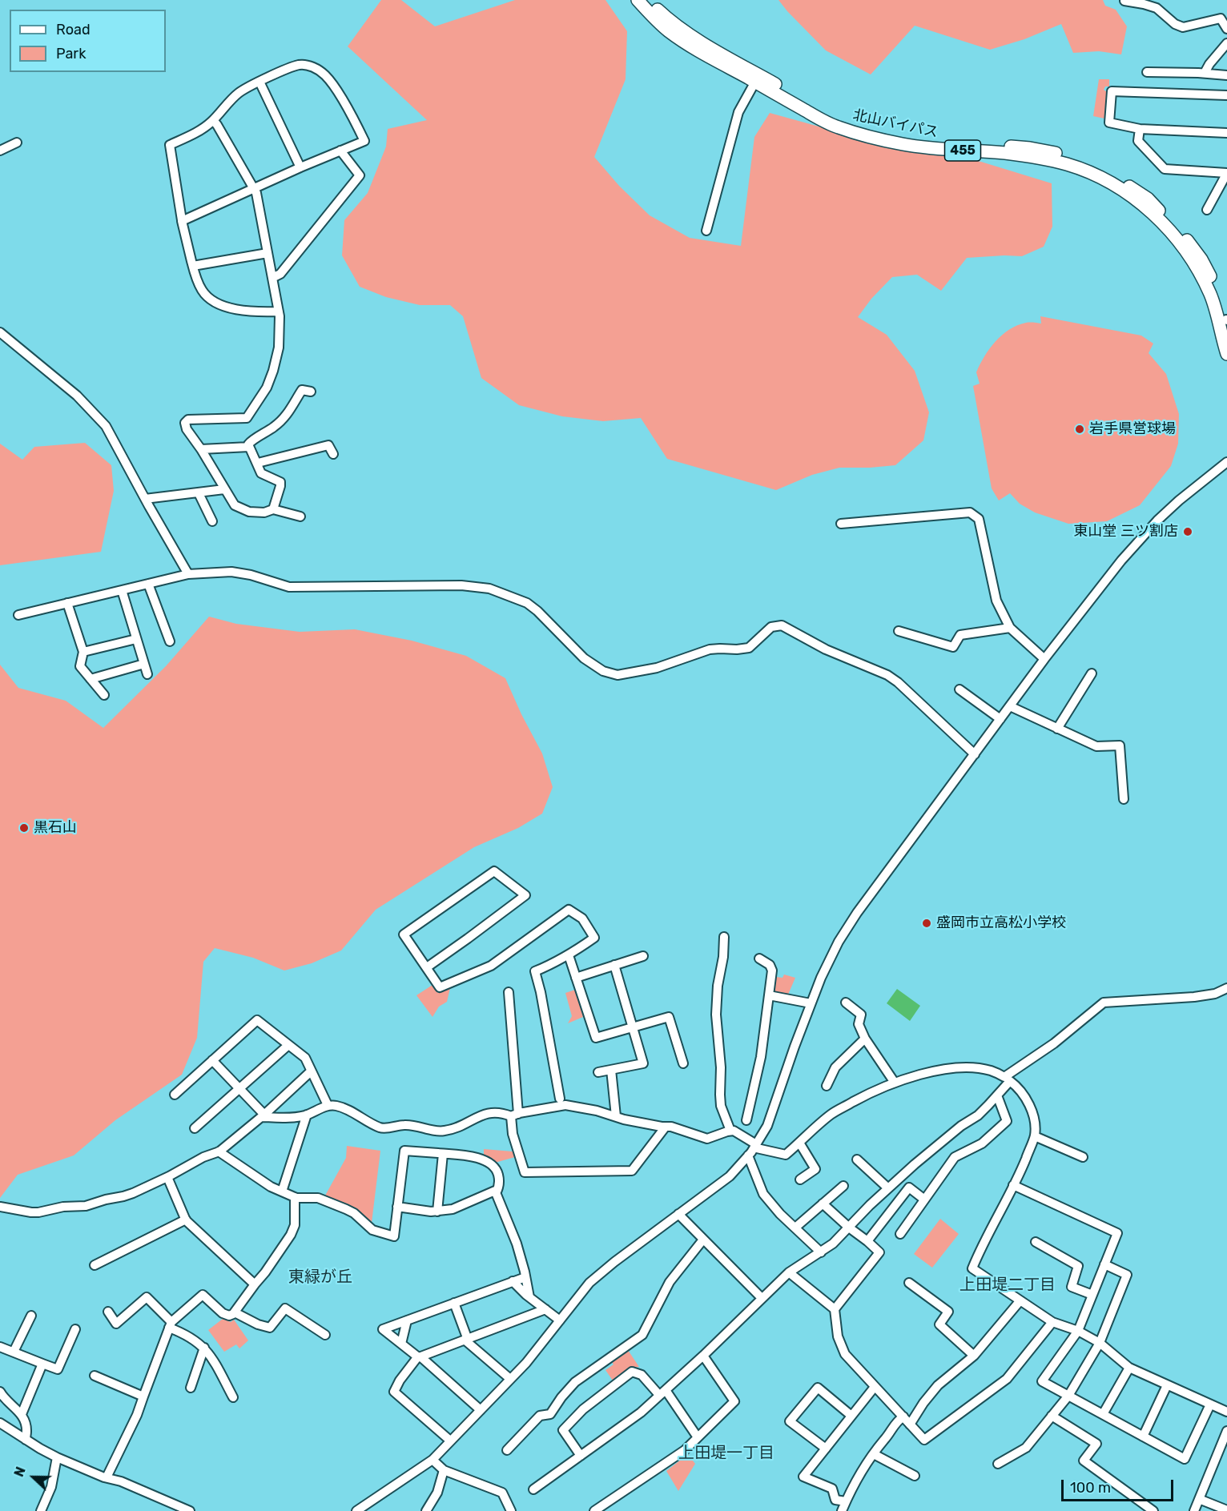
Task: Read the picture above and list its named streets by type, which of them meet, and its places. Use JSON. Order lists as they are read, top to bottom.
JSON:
{
  "streets": {
    "highway": ["北山バイパス", "455"]
  },
  "districts": ["東緑が丘", "上田堤二丁目", "上田堤一丁目"],
  "places": [
    "岩手県営球場",
    "東山堂 三ツ割店",
    "黒石山",
    "盛岡市立高松小学校"
  ],
  "legend": ["Road", "Park"],
  "scale_bar": "100 m",
  "north": "left"
}
